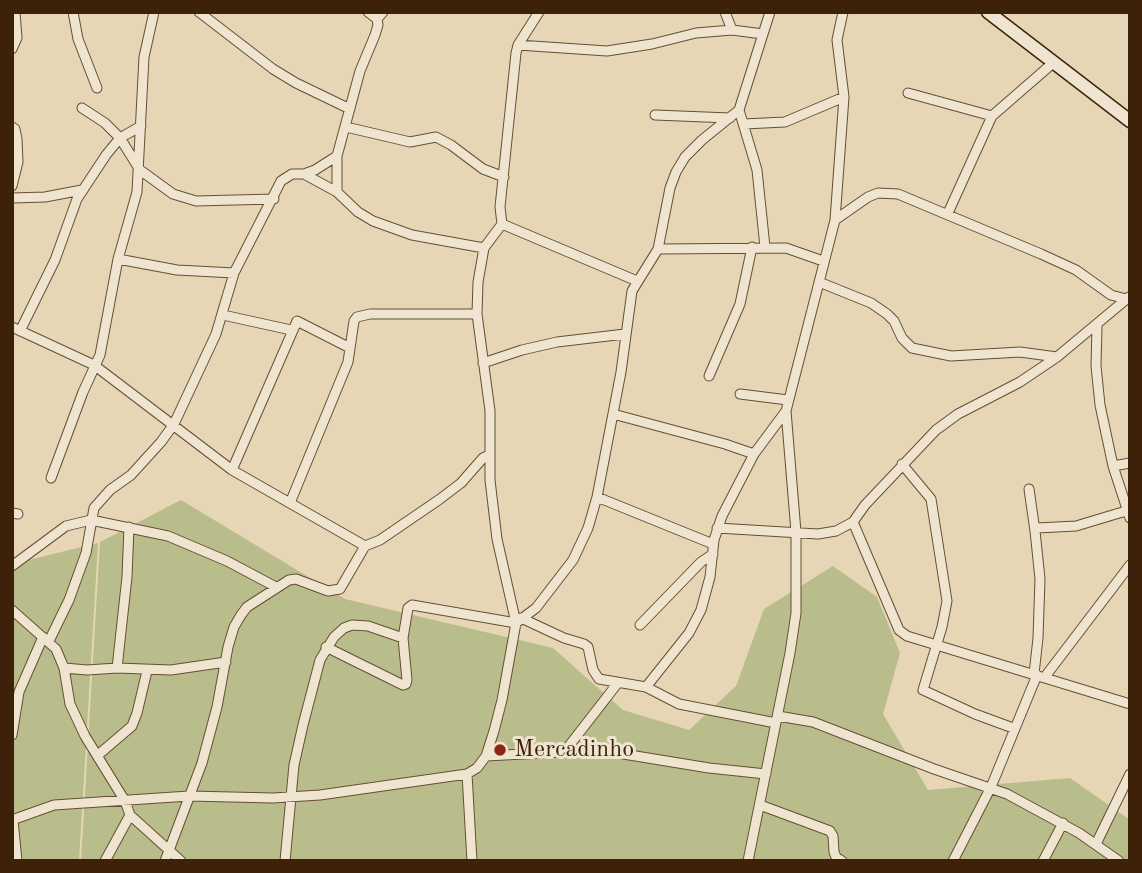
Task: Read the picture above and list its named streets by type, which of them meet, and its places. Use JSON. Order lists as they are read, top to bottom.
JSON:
{
  "places": ["Mercadinho"]
}
